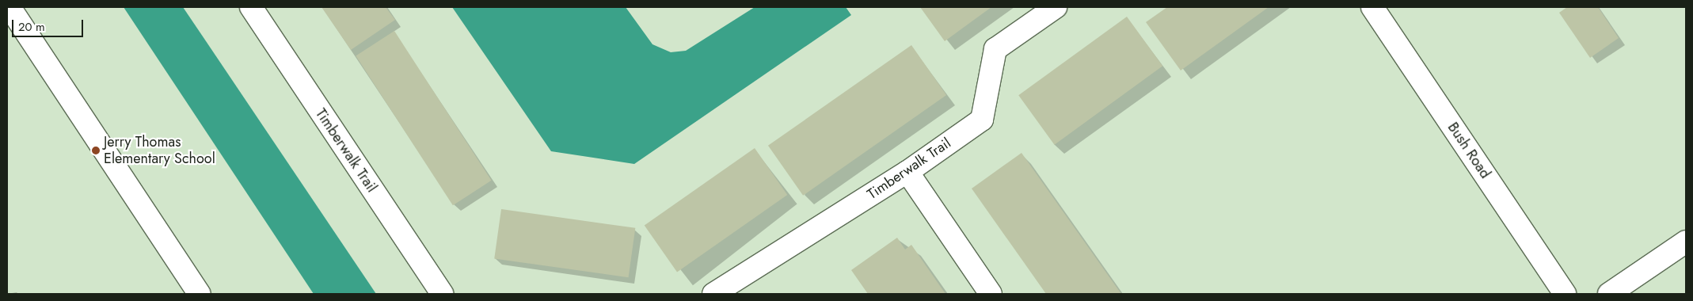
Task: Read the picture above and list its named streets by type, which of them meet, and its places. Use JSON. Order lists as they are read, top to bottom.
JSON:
{
  "streets": {
    "street": ["Timberwalk Trail", "Bush Road"]
  },
  "places": ["Jerry Thomas Elementary School"],
  "scale_bar": "20 m"
}
